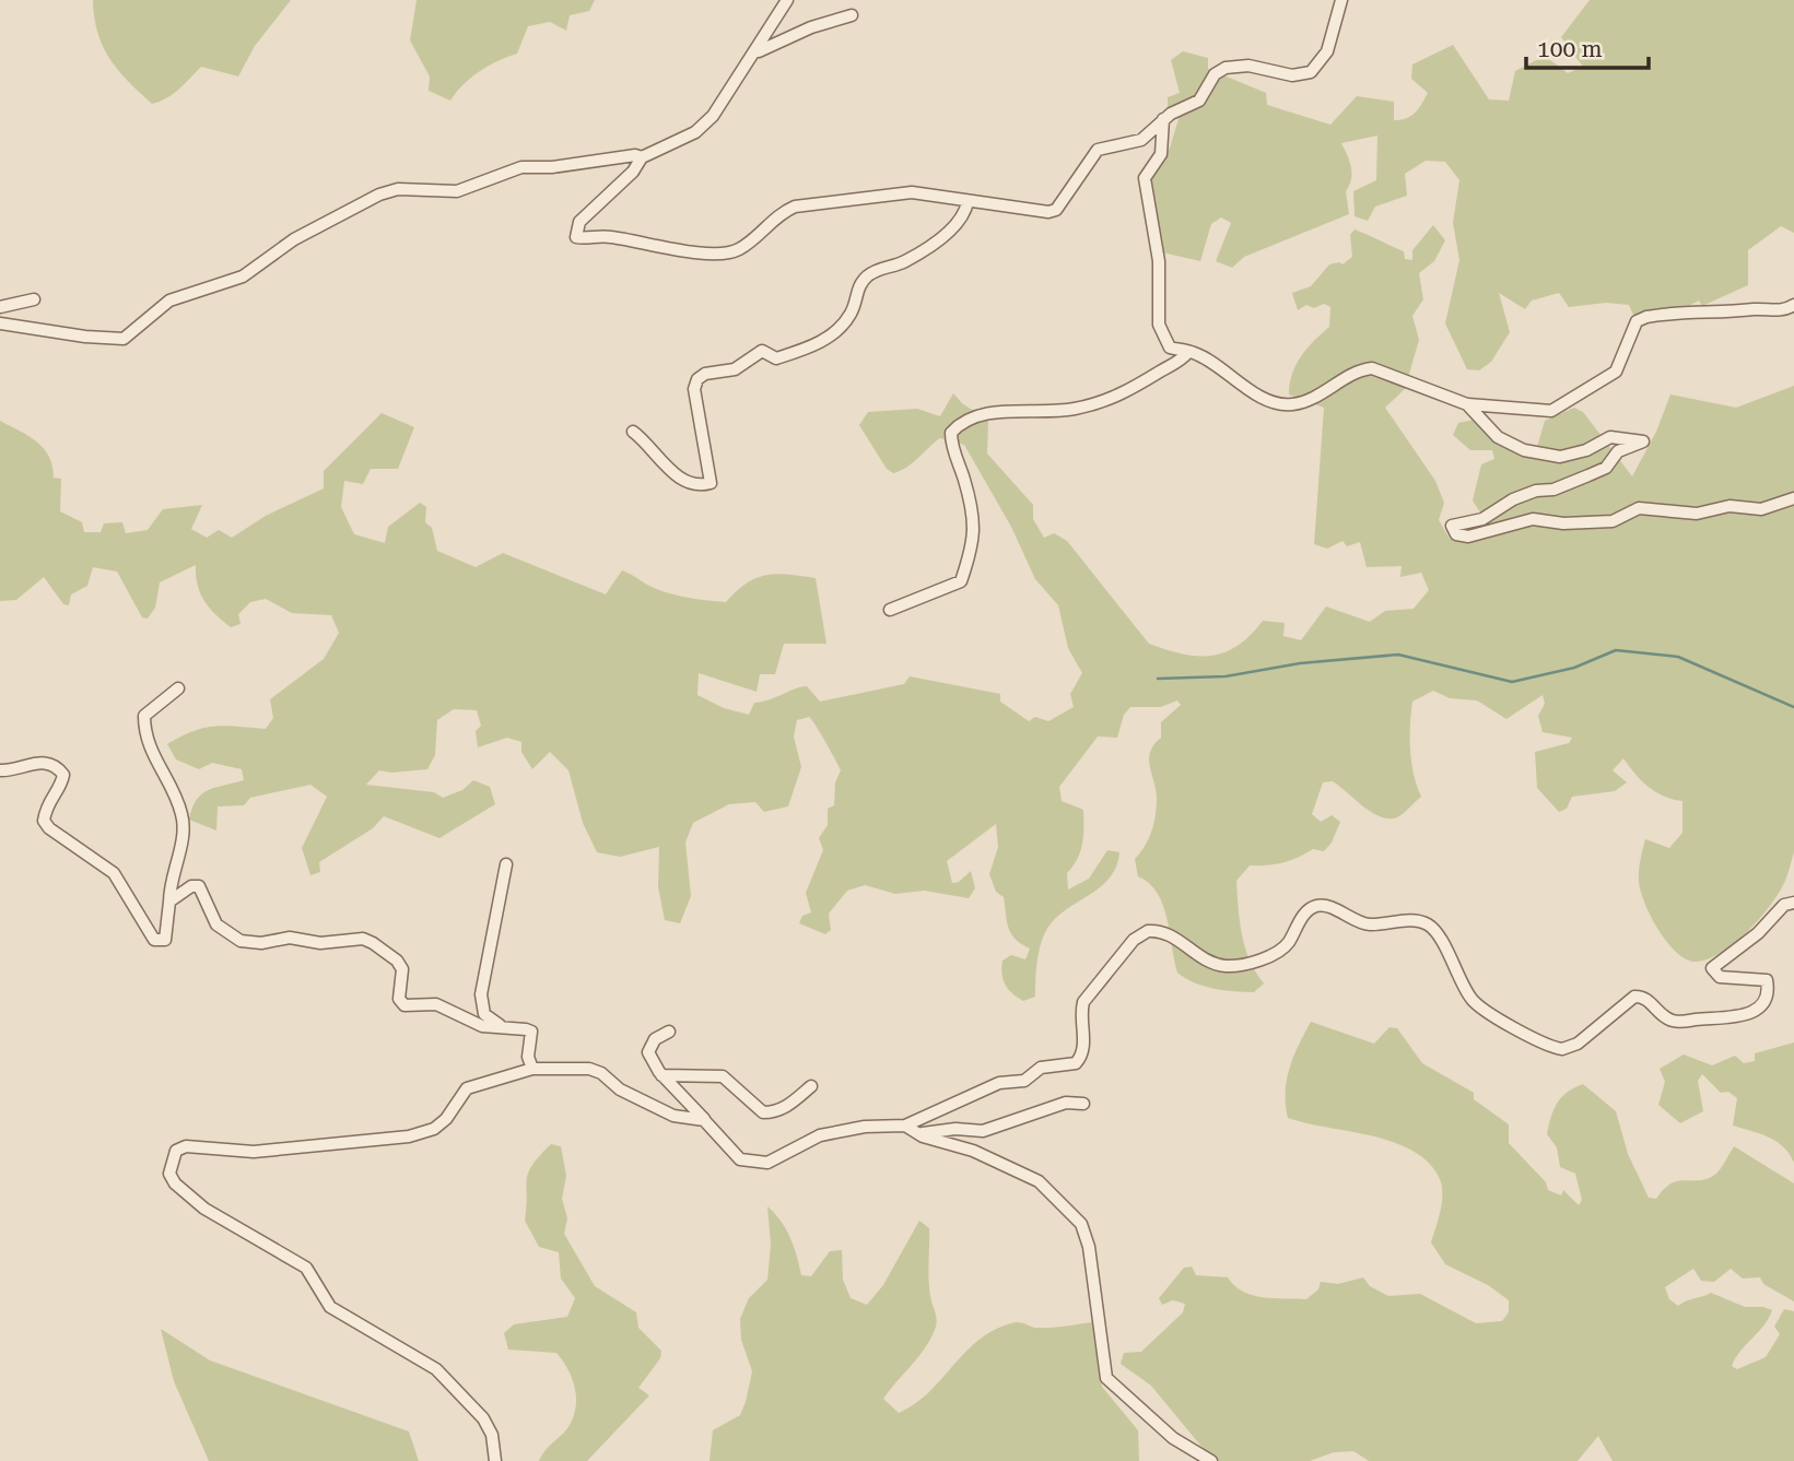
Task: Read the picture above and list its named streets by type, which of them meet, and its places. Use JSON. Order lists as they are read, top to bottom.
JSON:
{
  "scale_bar": "100 m"
}
